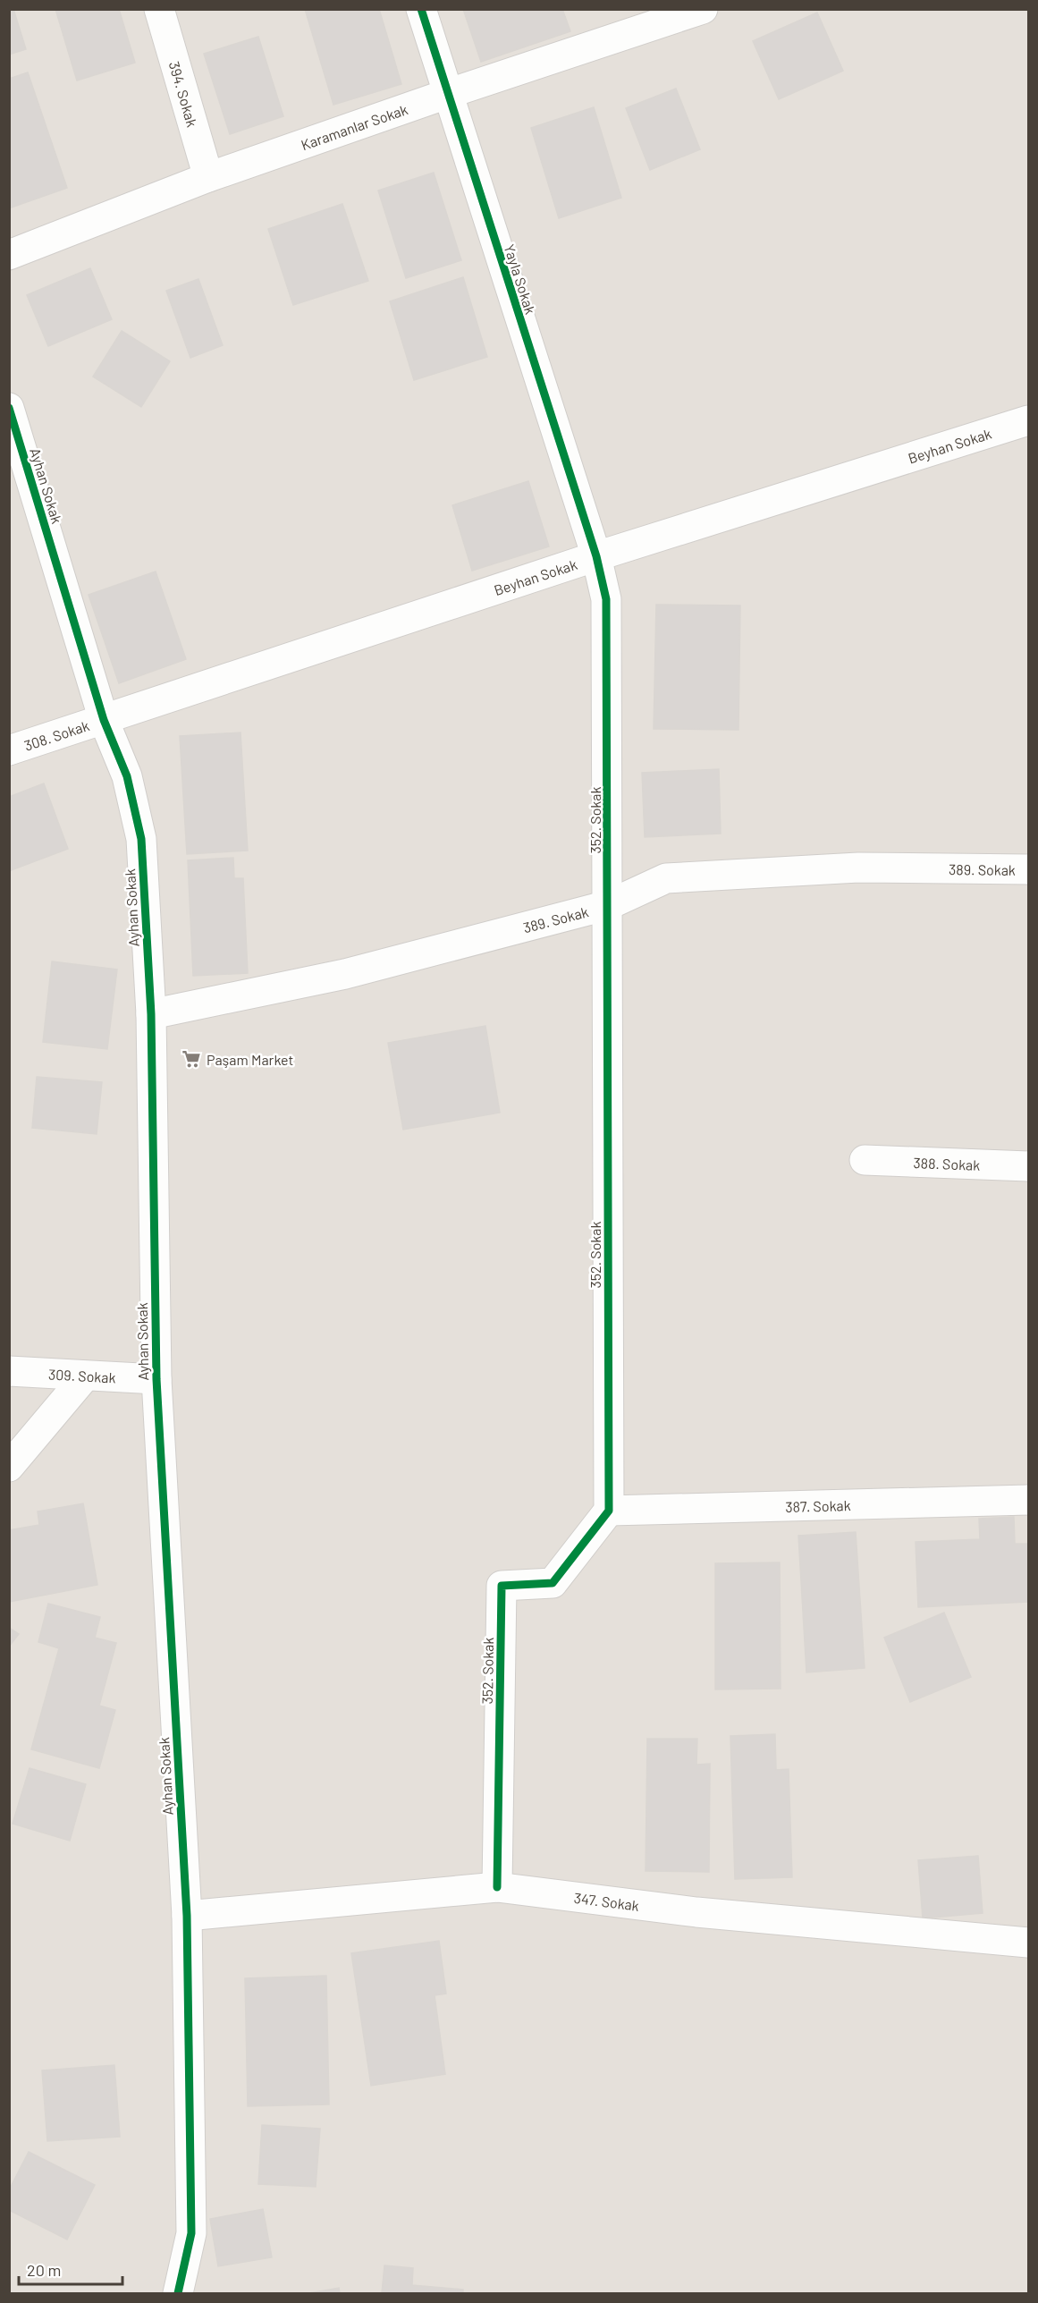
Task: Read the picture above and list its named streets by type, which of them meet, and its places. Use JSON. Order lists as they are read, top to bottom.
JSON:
{
  "streets": {
    "street": [
      "394. Sokak",
      "Karamanlar Sokak",
      "Yayla Sokak",
      "Beyhan Sokak",
      "Ayhan Sokak",
      "308. Sokak",
      "352. Sokak",
      "389. Sokak",
      "388. Sokak",
      "309. Sokak",
      "387. Sokak",
      "347. Sokak"
    ]
  },
  "crossings": [
    ["394. Sokak", "Karamanlar Sokak"],
    ["Karamanlar Sokak", "Yayla Sokak"],
    ["Yayla Sokak", "Beyhan Sokak"],
    ["Yayla Sokak", "352. Sokak"],
    ["Beyhan Sokak", "Ayhan Sokak"],
    ["Beyhan Sokak", "308. Sokak"],
    ["Beyhan Sokak", "352. Sokak"],
    ["Ayhan Sokak", "308. Sokak"],
    ["Ayhan Sokak", "389. Sokak"],
    ["Ayhan Sokak", "309. Sokak"],
    ["Ayhan Sokak", "347. Sokak"],
    ["352. Sokak", "389. Sokak"],
    ["352. Sokak", "387. Sokak"],
    ["352. Sokak", "347. Sokak"]
  ],
  "places": {
    "supermarket": ["Paşam Market"]
  },
  "scale_bar": "20 m"
}
